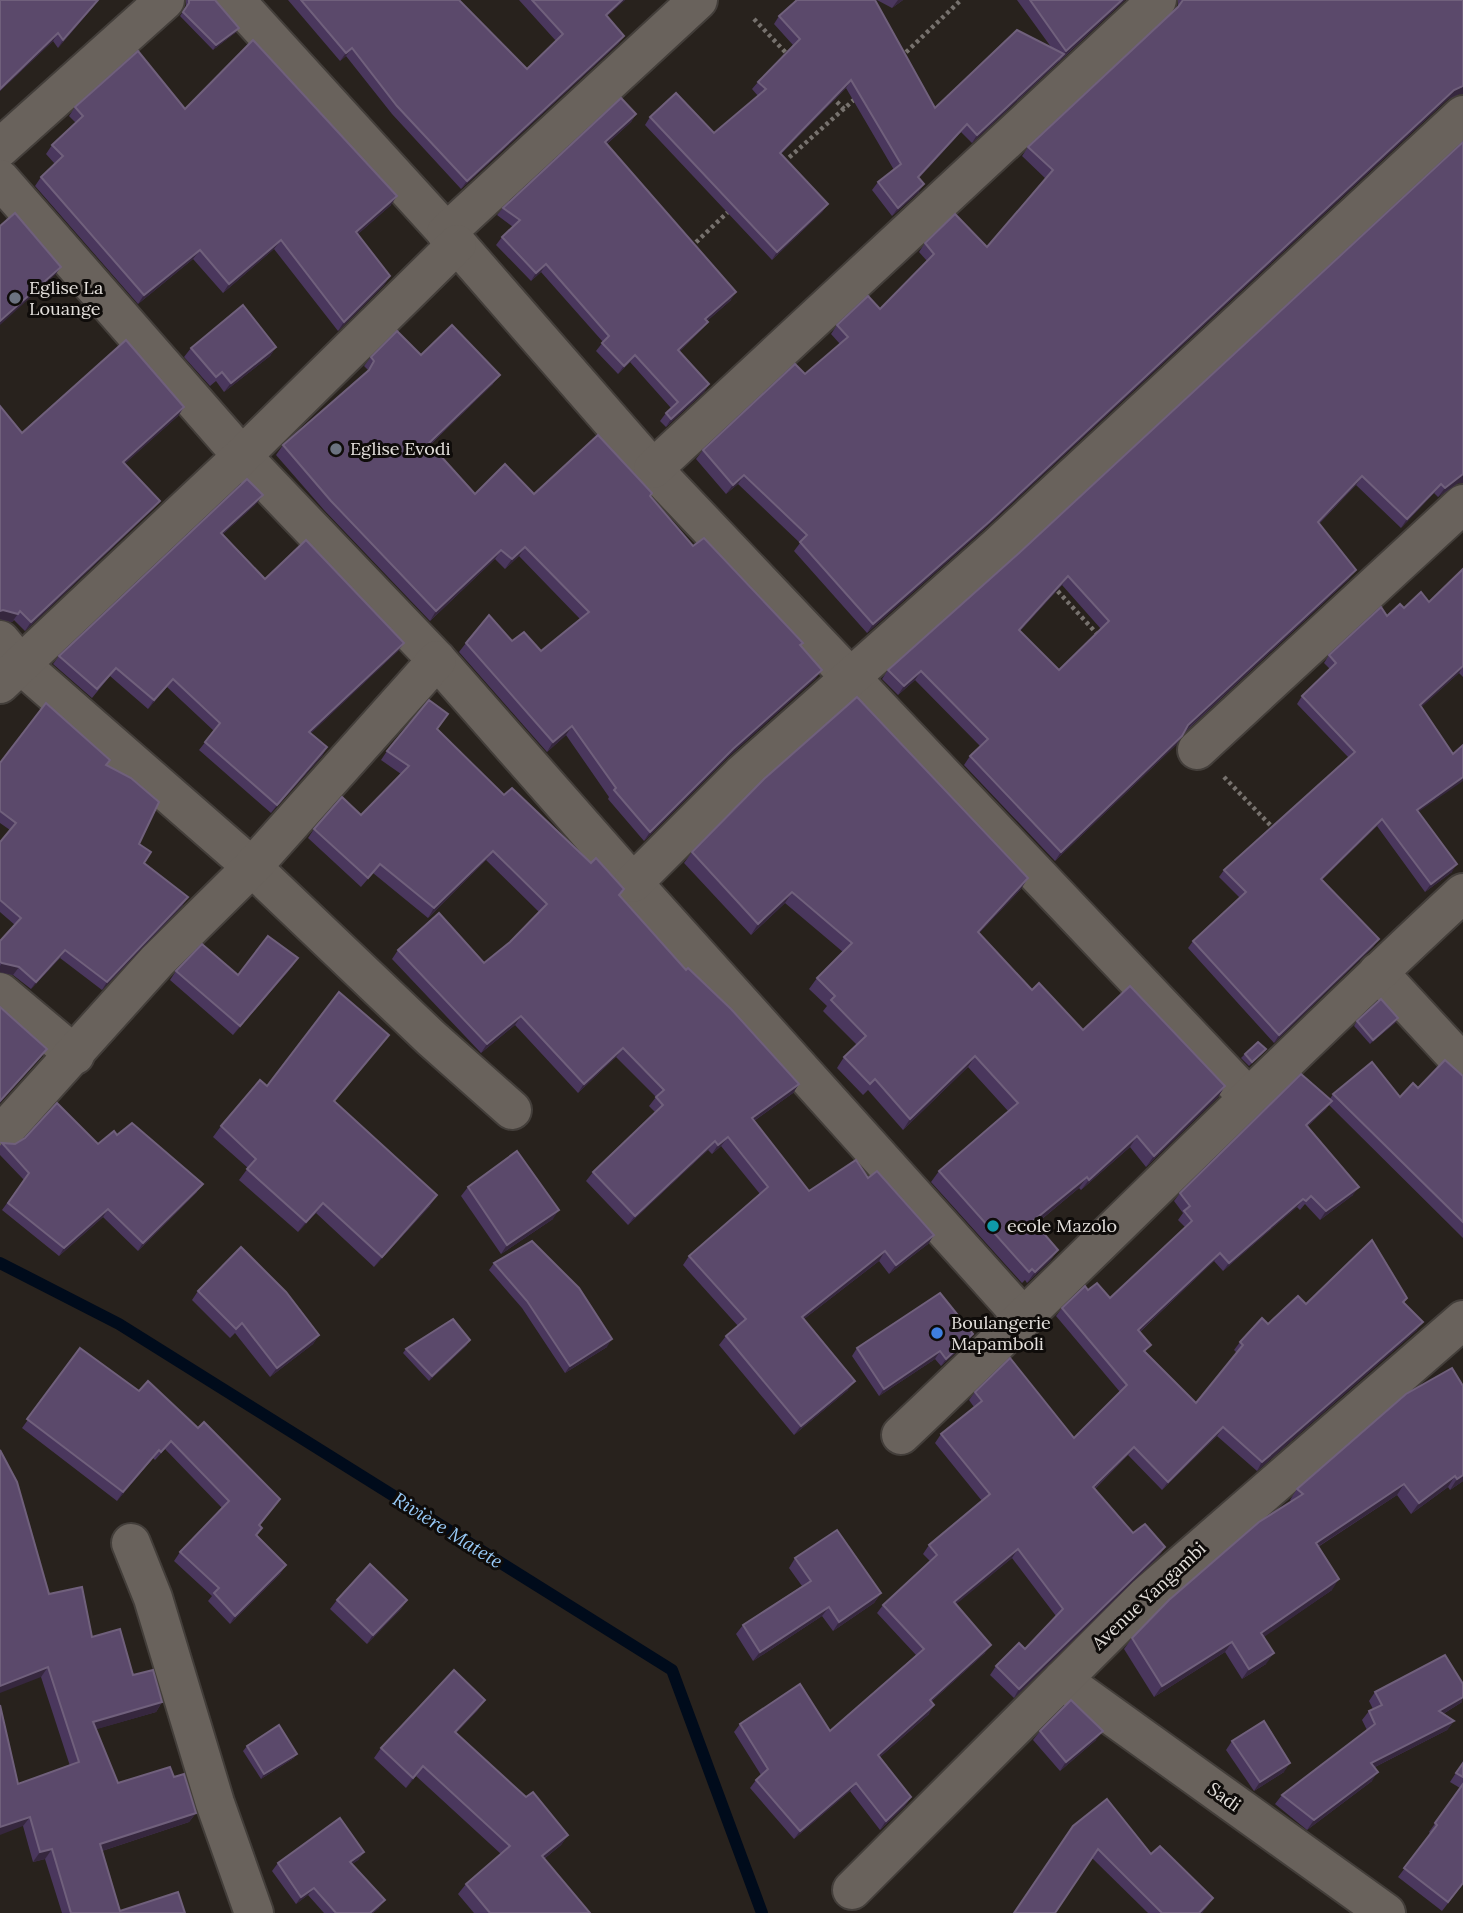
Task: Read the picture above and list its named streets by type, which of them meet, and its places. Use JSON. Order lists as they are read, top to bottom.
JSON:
{
  "streets": {
    "street": ["Avenue Yangambi", "Sadi"]
  },
  "crossings": [
    ["Avenue Yangambi", "Sadi"]
  ],
  "water": ["Rivière Matete"],
  "places": [
    "Eglise La Louange",
    "Eglise Evodi",
    "ecole Mazolo",
    "Boulangerie Mapamboli"
  ]
}
